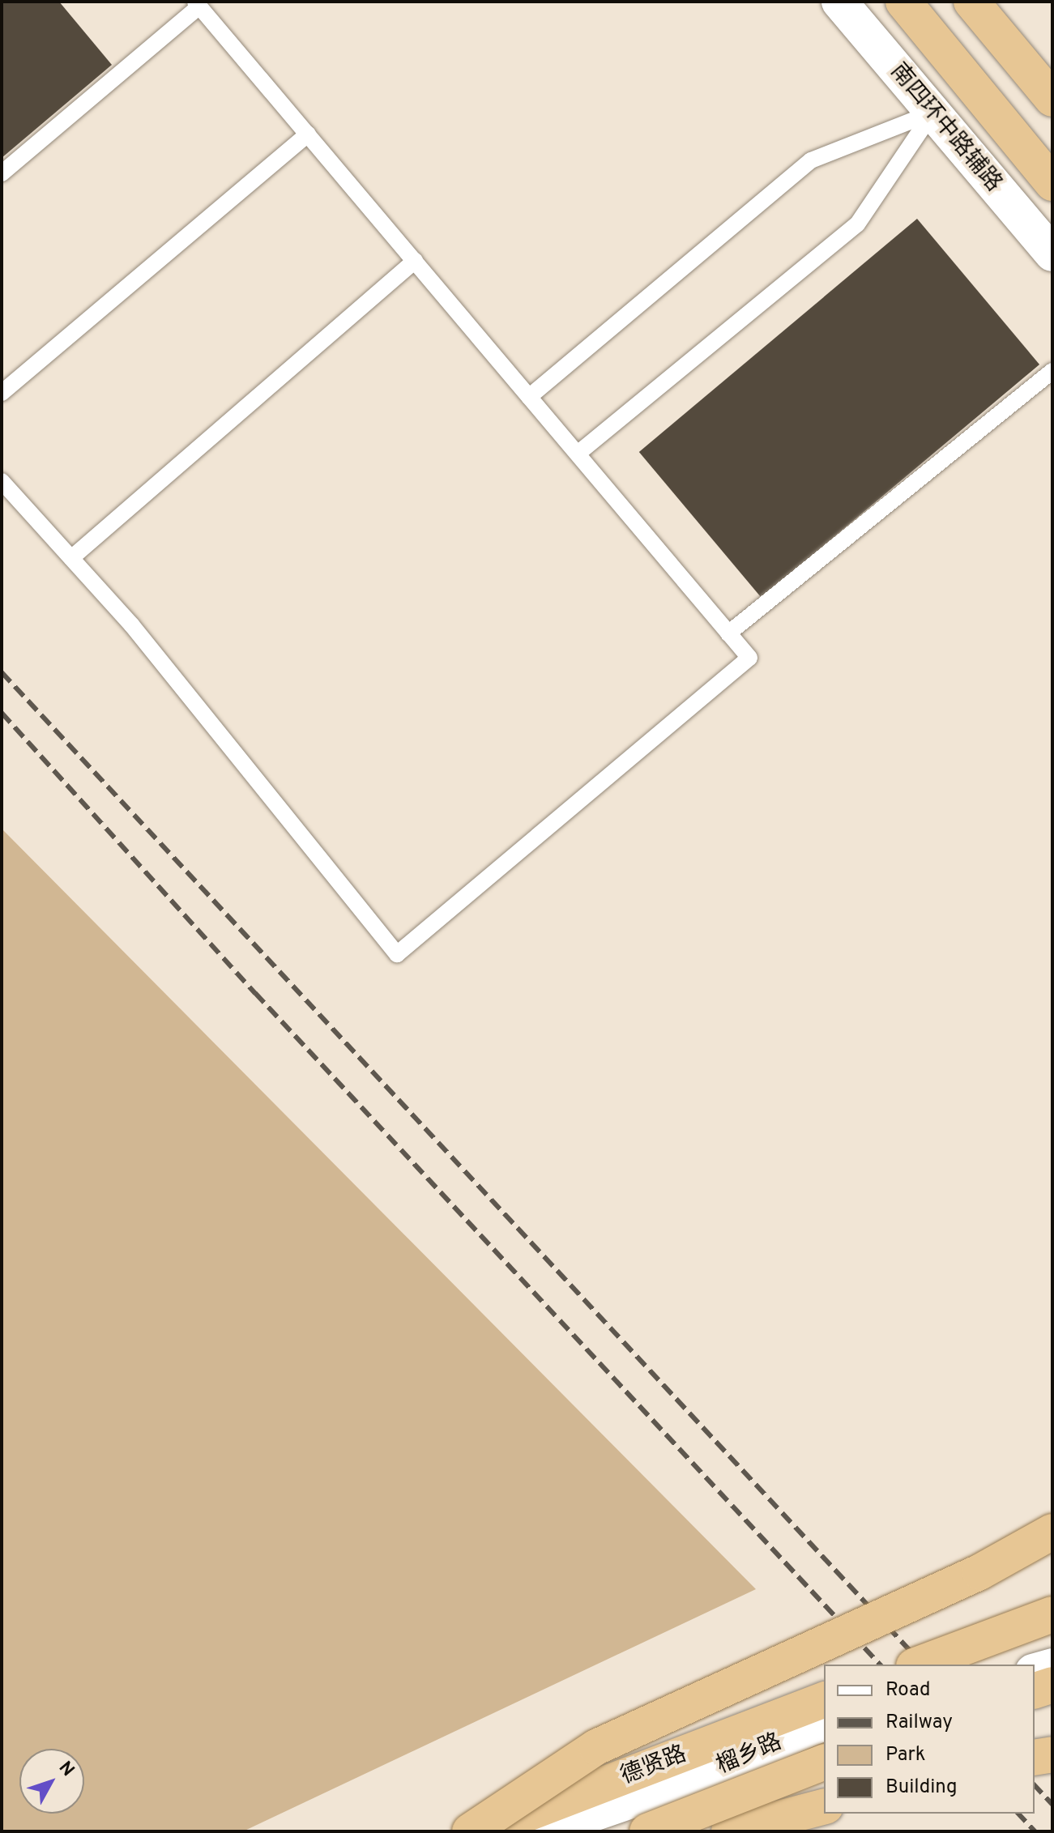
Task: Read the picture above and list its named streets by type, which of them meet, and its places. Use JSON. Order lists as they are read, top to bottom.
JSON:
{
  "streets": {
    "highway": ["德贤路"],
    "street": ["南四环中路辅路", "榴乡路"]
  },
  "legend": [
    "Road",
    "Railway",
    "Park",
    "Building"
  ],
  "north": "top right"
}
